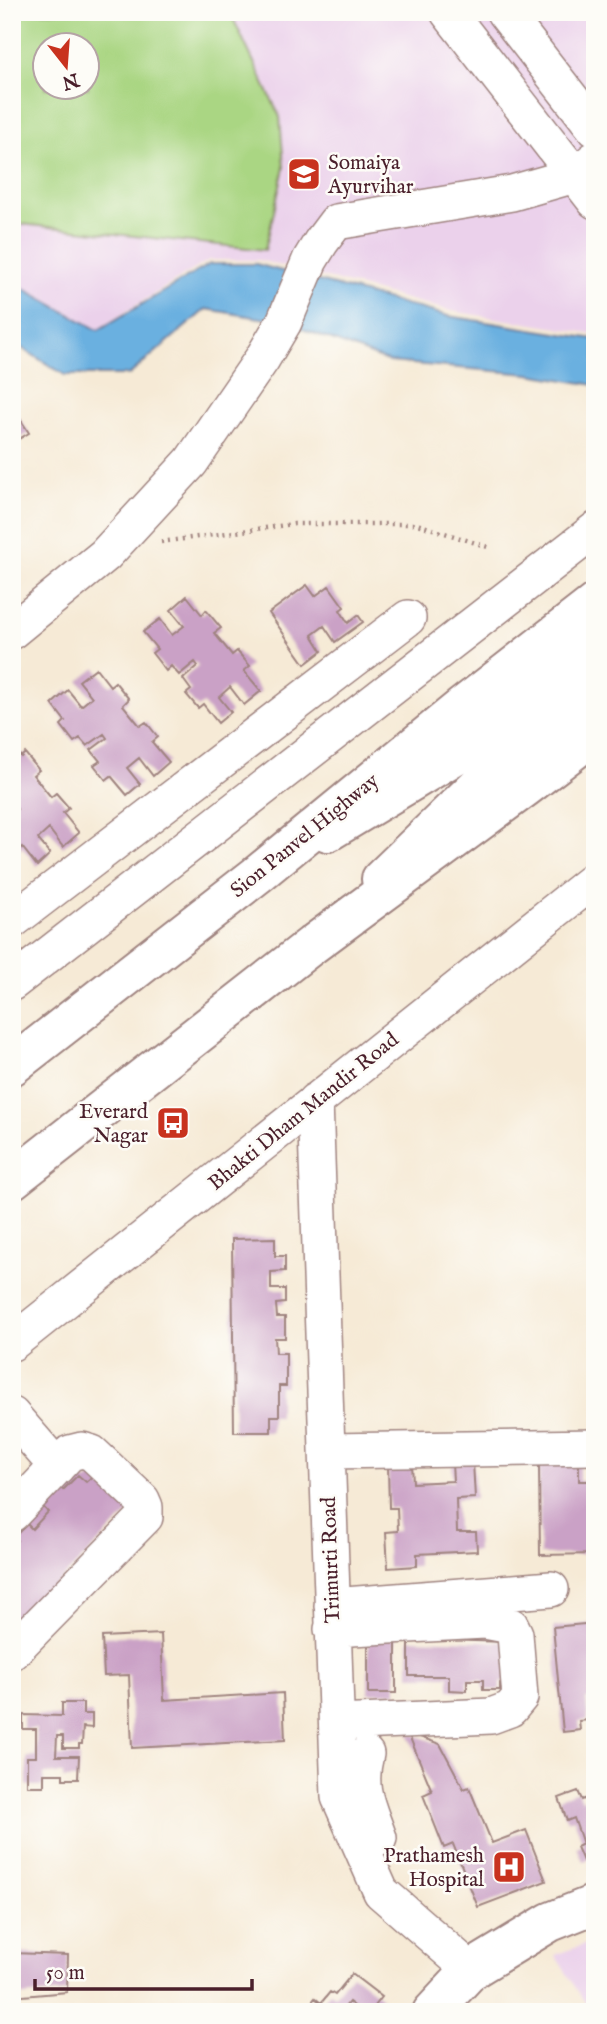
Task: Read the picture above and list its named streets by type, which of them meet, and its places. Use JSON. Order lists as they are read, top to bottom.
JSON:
{
  "streets": {
    "main road": ["Sion Panvel Highway"],
    "street": ["Bhakti Dham Mandir Road", "Trimurti Road"]
  },
  "crossings": [
    ["Bhakti Dham Mandir Road", "Trimurti Road"]
  ],
  "places": {
    "school or university": ["Somaiya Ayurvihar"],
    "bus stop": ["Everard Nagar"],
    "hospital": ["Prathamesh Hospital"]
  },
  "scale_bar": "50 m",
  "north": "bottom"
}
